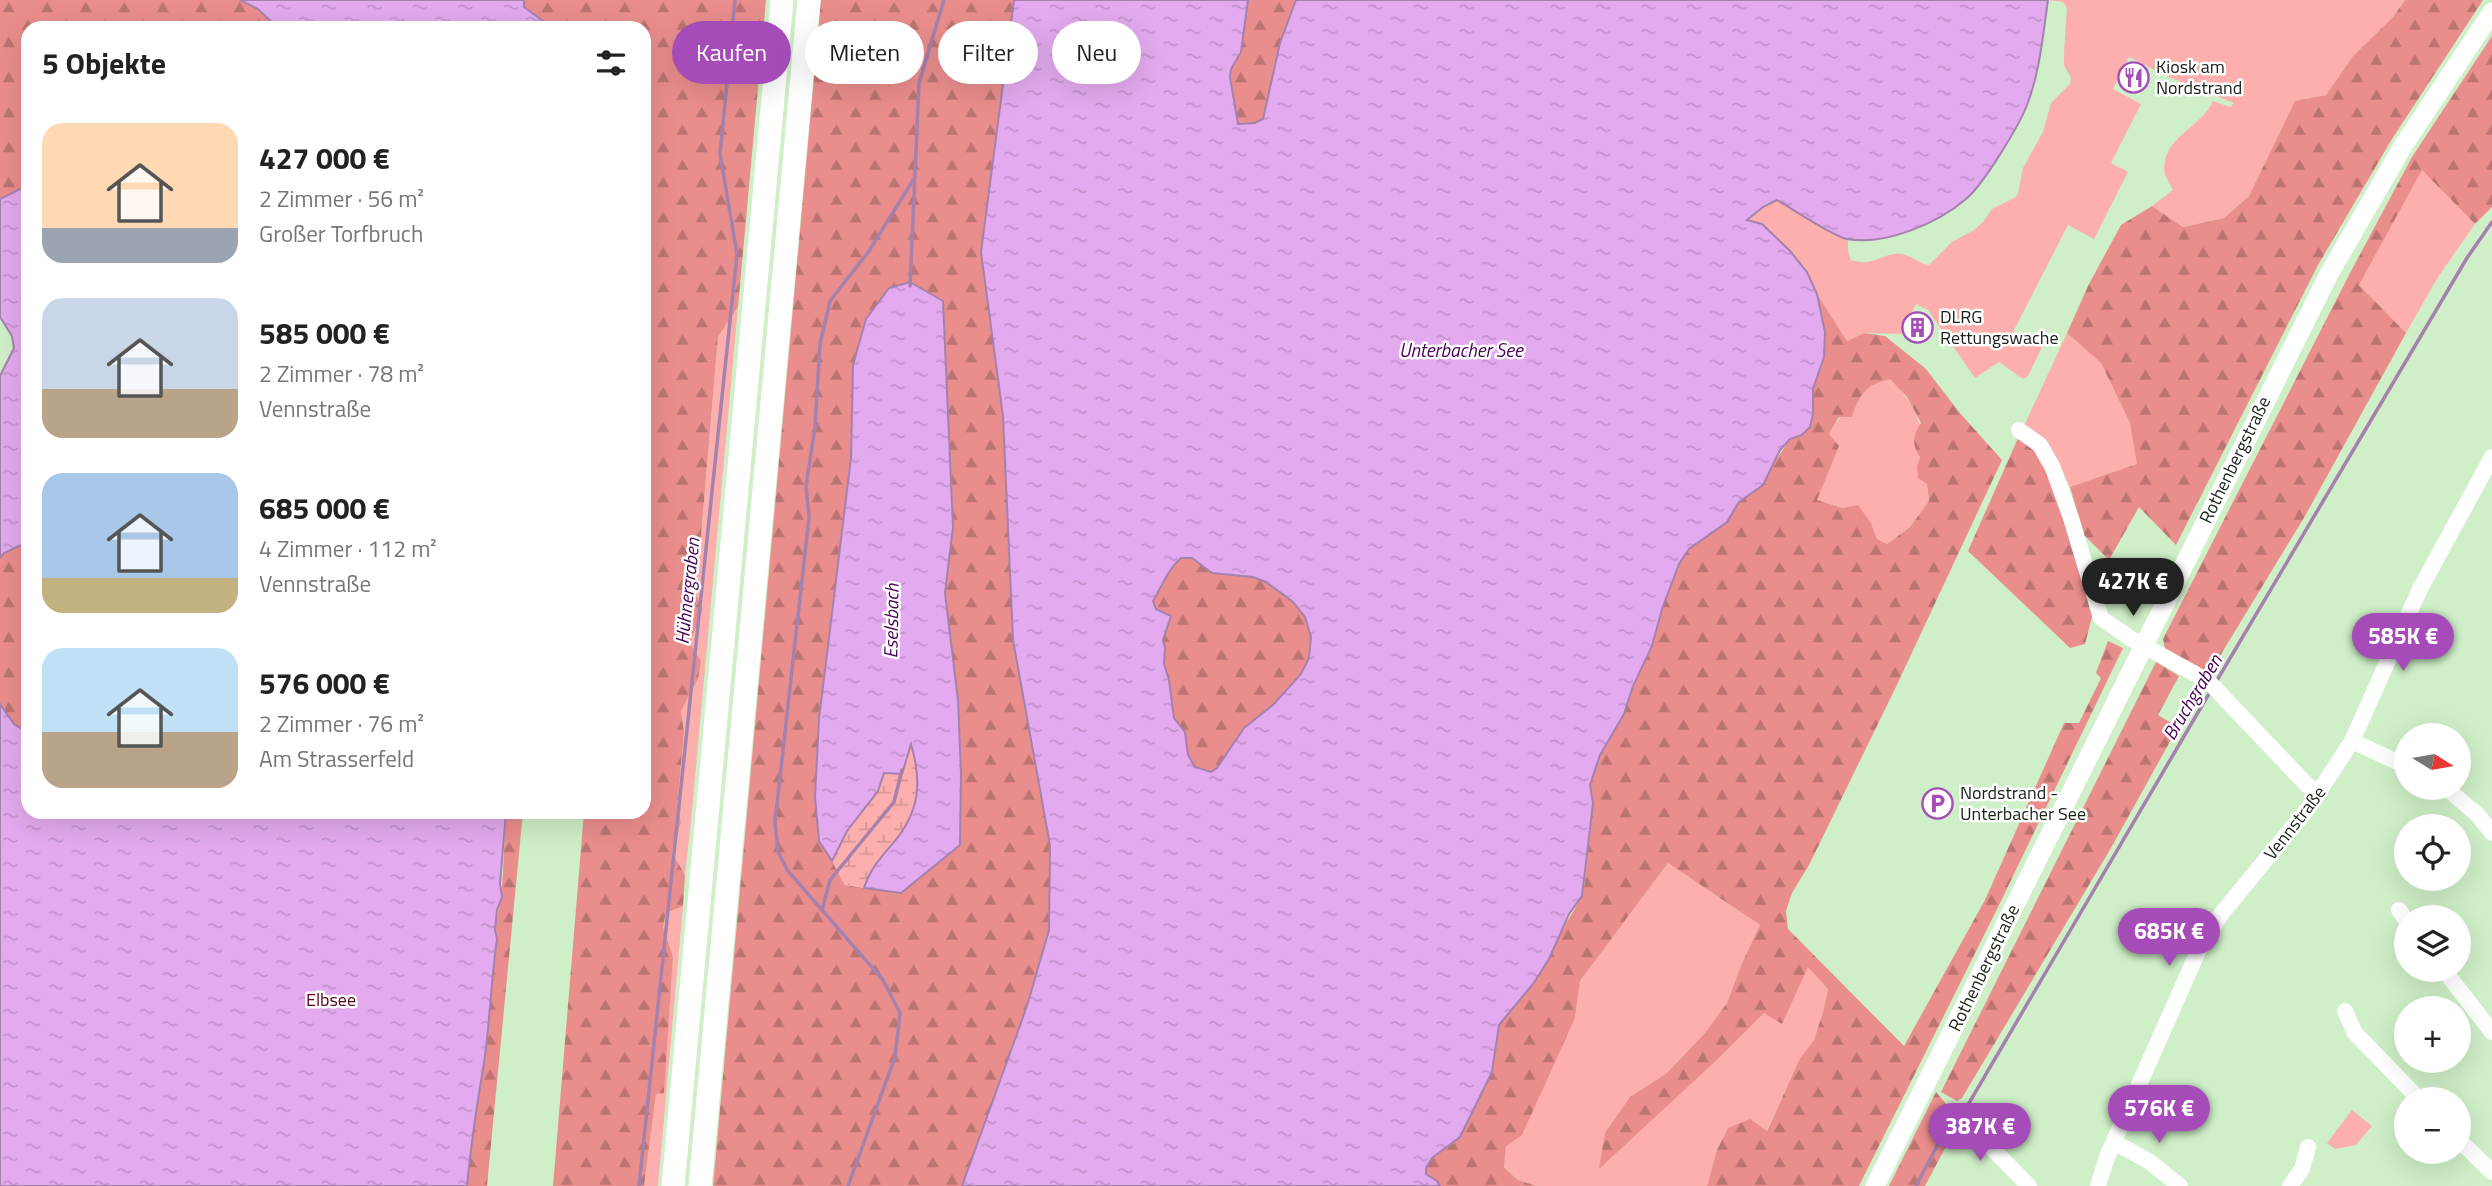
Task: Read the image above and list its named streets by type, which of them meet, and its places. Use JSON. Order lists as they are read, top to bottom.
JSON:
{
  "streets": {
    "main road": ["Rothenbergstraße"],
    "street": ["Vennstraße"]
  },
  "water": [
    "Unterbacher See",
    "Hühnergraben",
    "Eselsbach",
    "Bruchgraben"
  ],
  "parks": ["Elbsee"],
  "places": {
    "restaurant": ["Kiosk am Nordstrand"],
    "building": ["DLRG Rettungswache"],
    "parking": ["Nordstrand - Unterbacher See"]
  },
  "north": "right",
  "page": {
    "chip": [
      "Kaufen",
      "Mieten",
      "Filter",
      "Neu"
    ],
    "heading": "5 Objekte",
    "list": [
      {
        "name": "427 000 €",
        "note": "2 Zimmer · 56 m² · Großer Torfbruch"
      },
      {
        "name": "585 000 €",
        "note": "2 Zimmer · 78 m² · Vennstraße"
      },
      {
        "name": "685 000 €",
        "note": "4 Zimmer · 112 m² · Vennstraße"
      },
      {
        "name": "576 000 €",
        "note": "2 Zimmer · 76 m² · Am Strasserfeld"
      }
    ],
    "price": [
      "427K €",
      "585K €",
      "685K €",
      "576K €",
      "387K €"
    ],
    "map_buttons": ["+", "−"]
  }
}
